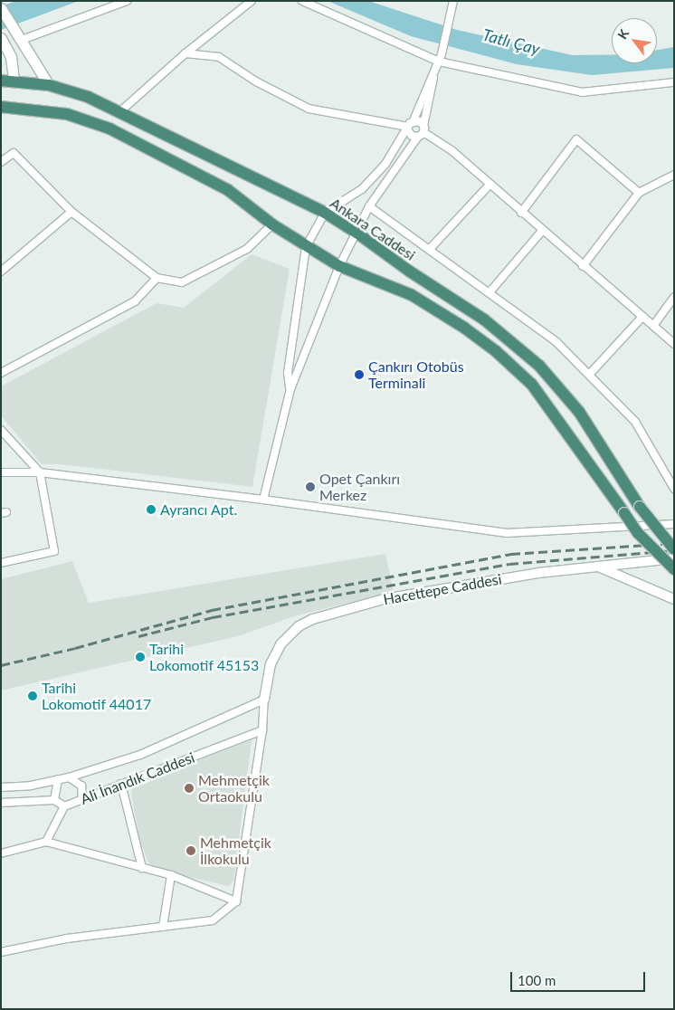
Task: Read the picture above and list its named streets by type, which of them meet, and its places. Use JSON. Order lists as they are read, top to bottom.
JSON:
{
  "streets": {
    "highway": ["Ankara Caddesi"],
    "street": ["Hacettepe Caddesi", "Ali İnandık Caddesi"]
  },
  "water": ["Tatlı Çay"],
  "places": [
    "Çankırı Otobüs Terminali",
    "Opet Çankırı Merkez",
    "Ayrancı Apt.",
    "Tarihi Lokomotif 45153",
    "Tarihi Lokomotif 44017",
    "Mehmetçik Ortaokulu",
    "Mehmetçik İlkokulu"
  ],
  "scale_bar": "100 m",
  "north": "top left"
}
